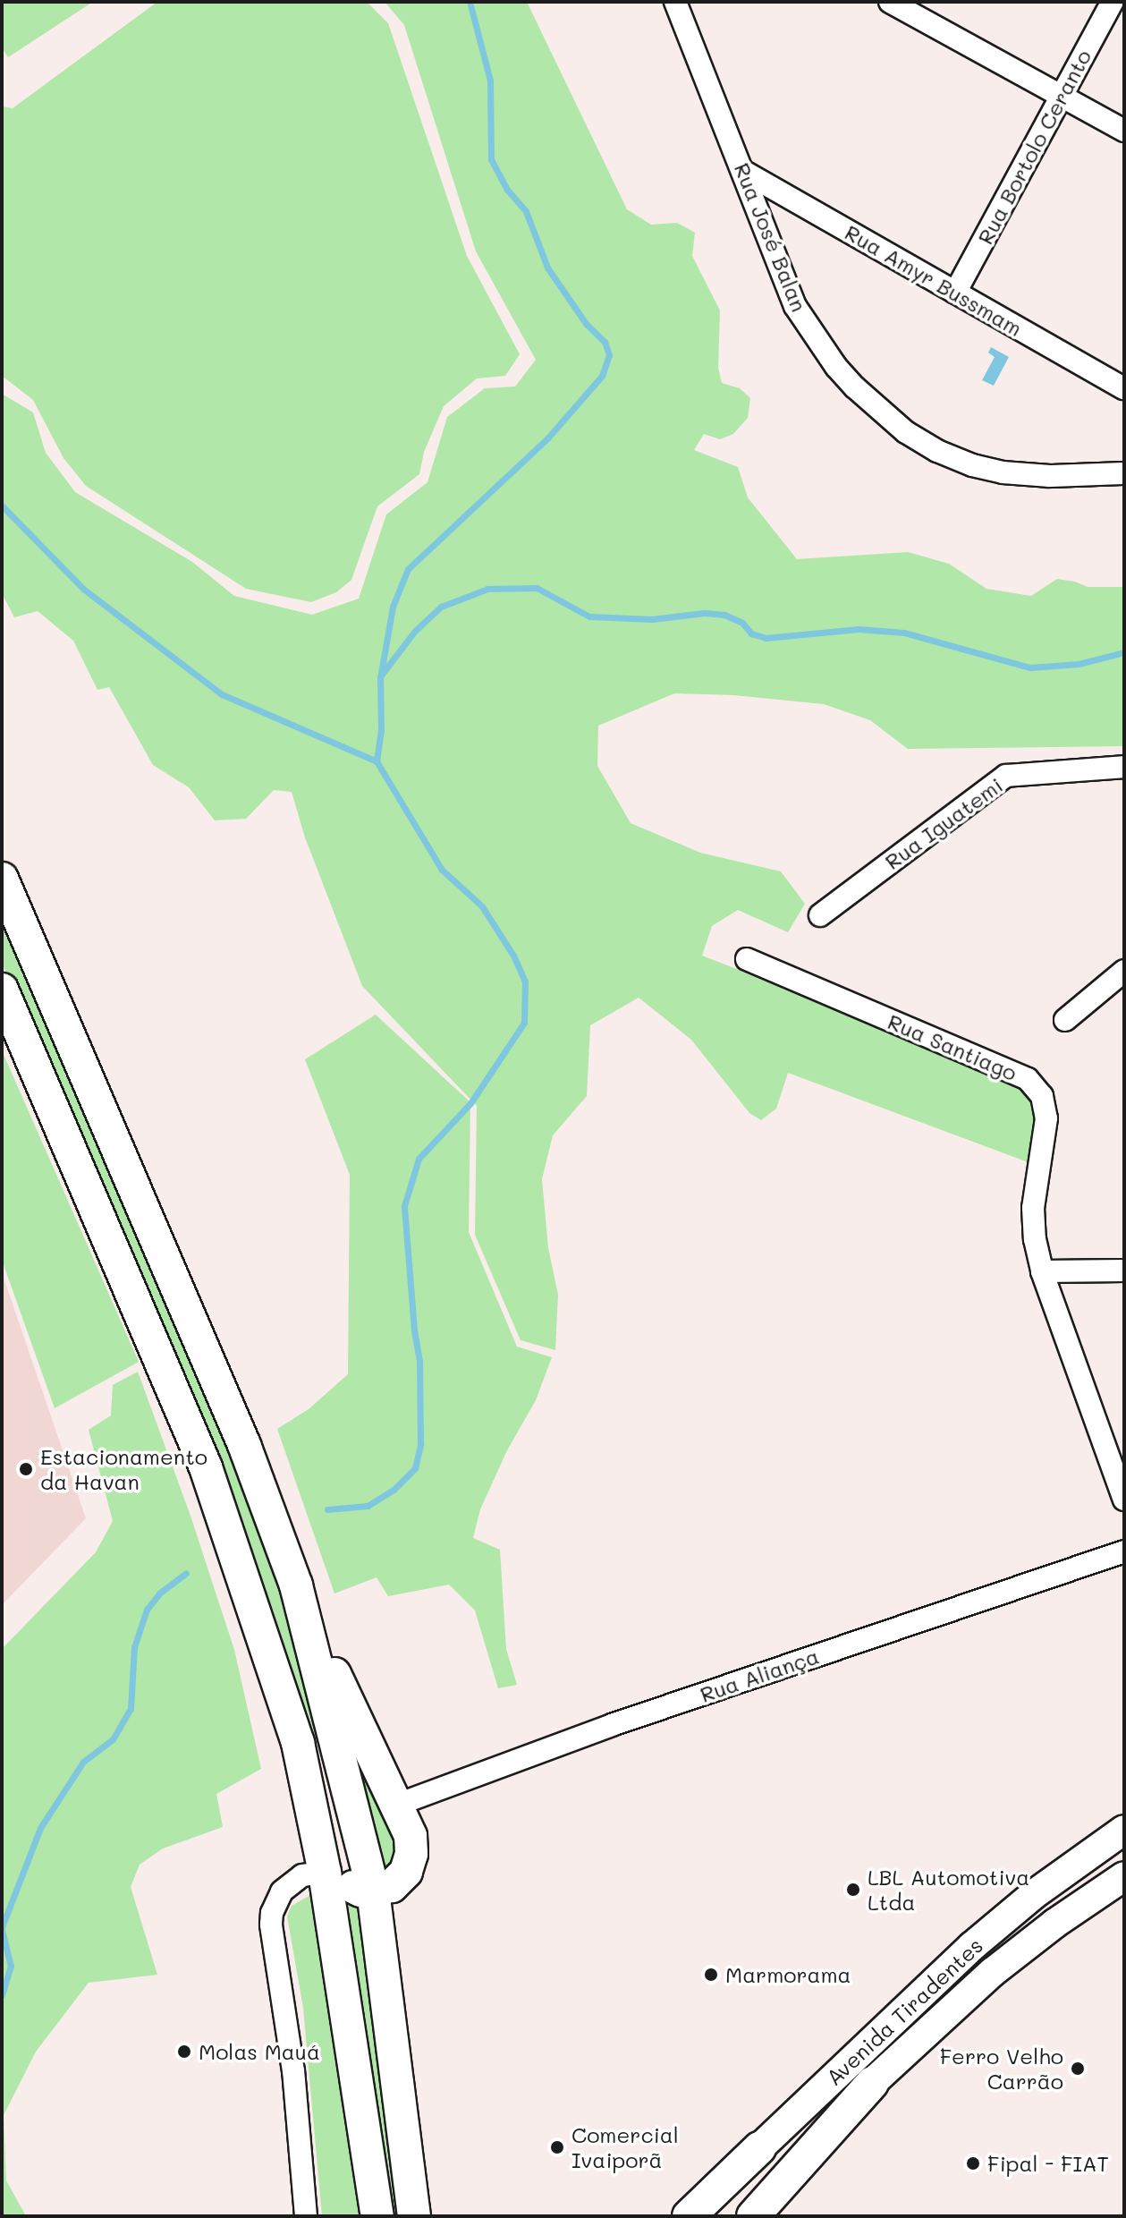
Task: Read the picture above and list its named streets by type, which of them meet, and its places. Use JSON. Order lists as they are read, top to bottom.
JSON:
{
  "streets": {
    "main road": ["Avenida Tiradentes"],
    "street": [
      "Rua Bortolo Ceranto",
      "Rua José Balan",
      "Rua Amyr Bussmam",
      "Rua Iguatemi",
      "Rua Santiago",
      "Rua Aliança"
    ]
  },
  "crossings": [
    ["Rua Bortolo Ceranto", "Rua Amyr Bussmam"],
    ["Rua José Balan", "Rua Amyr Bussmam"]
  ],
  "places": [
    "Estacionamento da Havan",
    "LBL Automotiva Ltda",
    "Marmorama",
    "Molas Mauá",
    "Ferro Velho Carrão",
    "Comercial Ivaiporã",
    "Fipal - FIAT"
  ]
}
